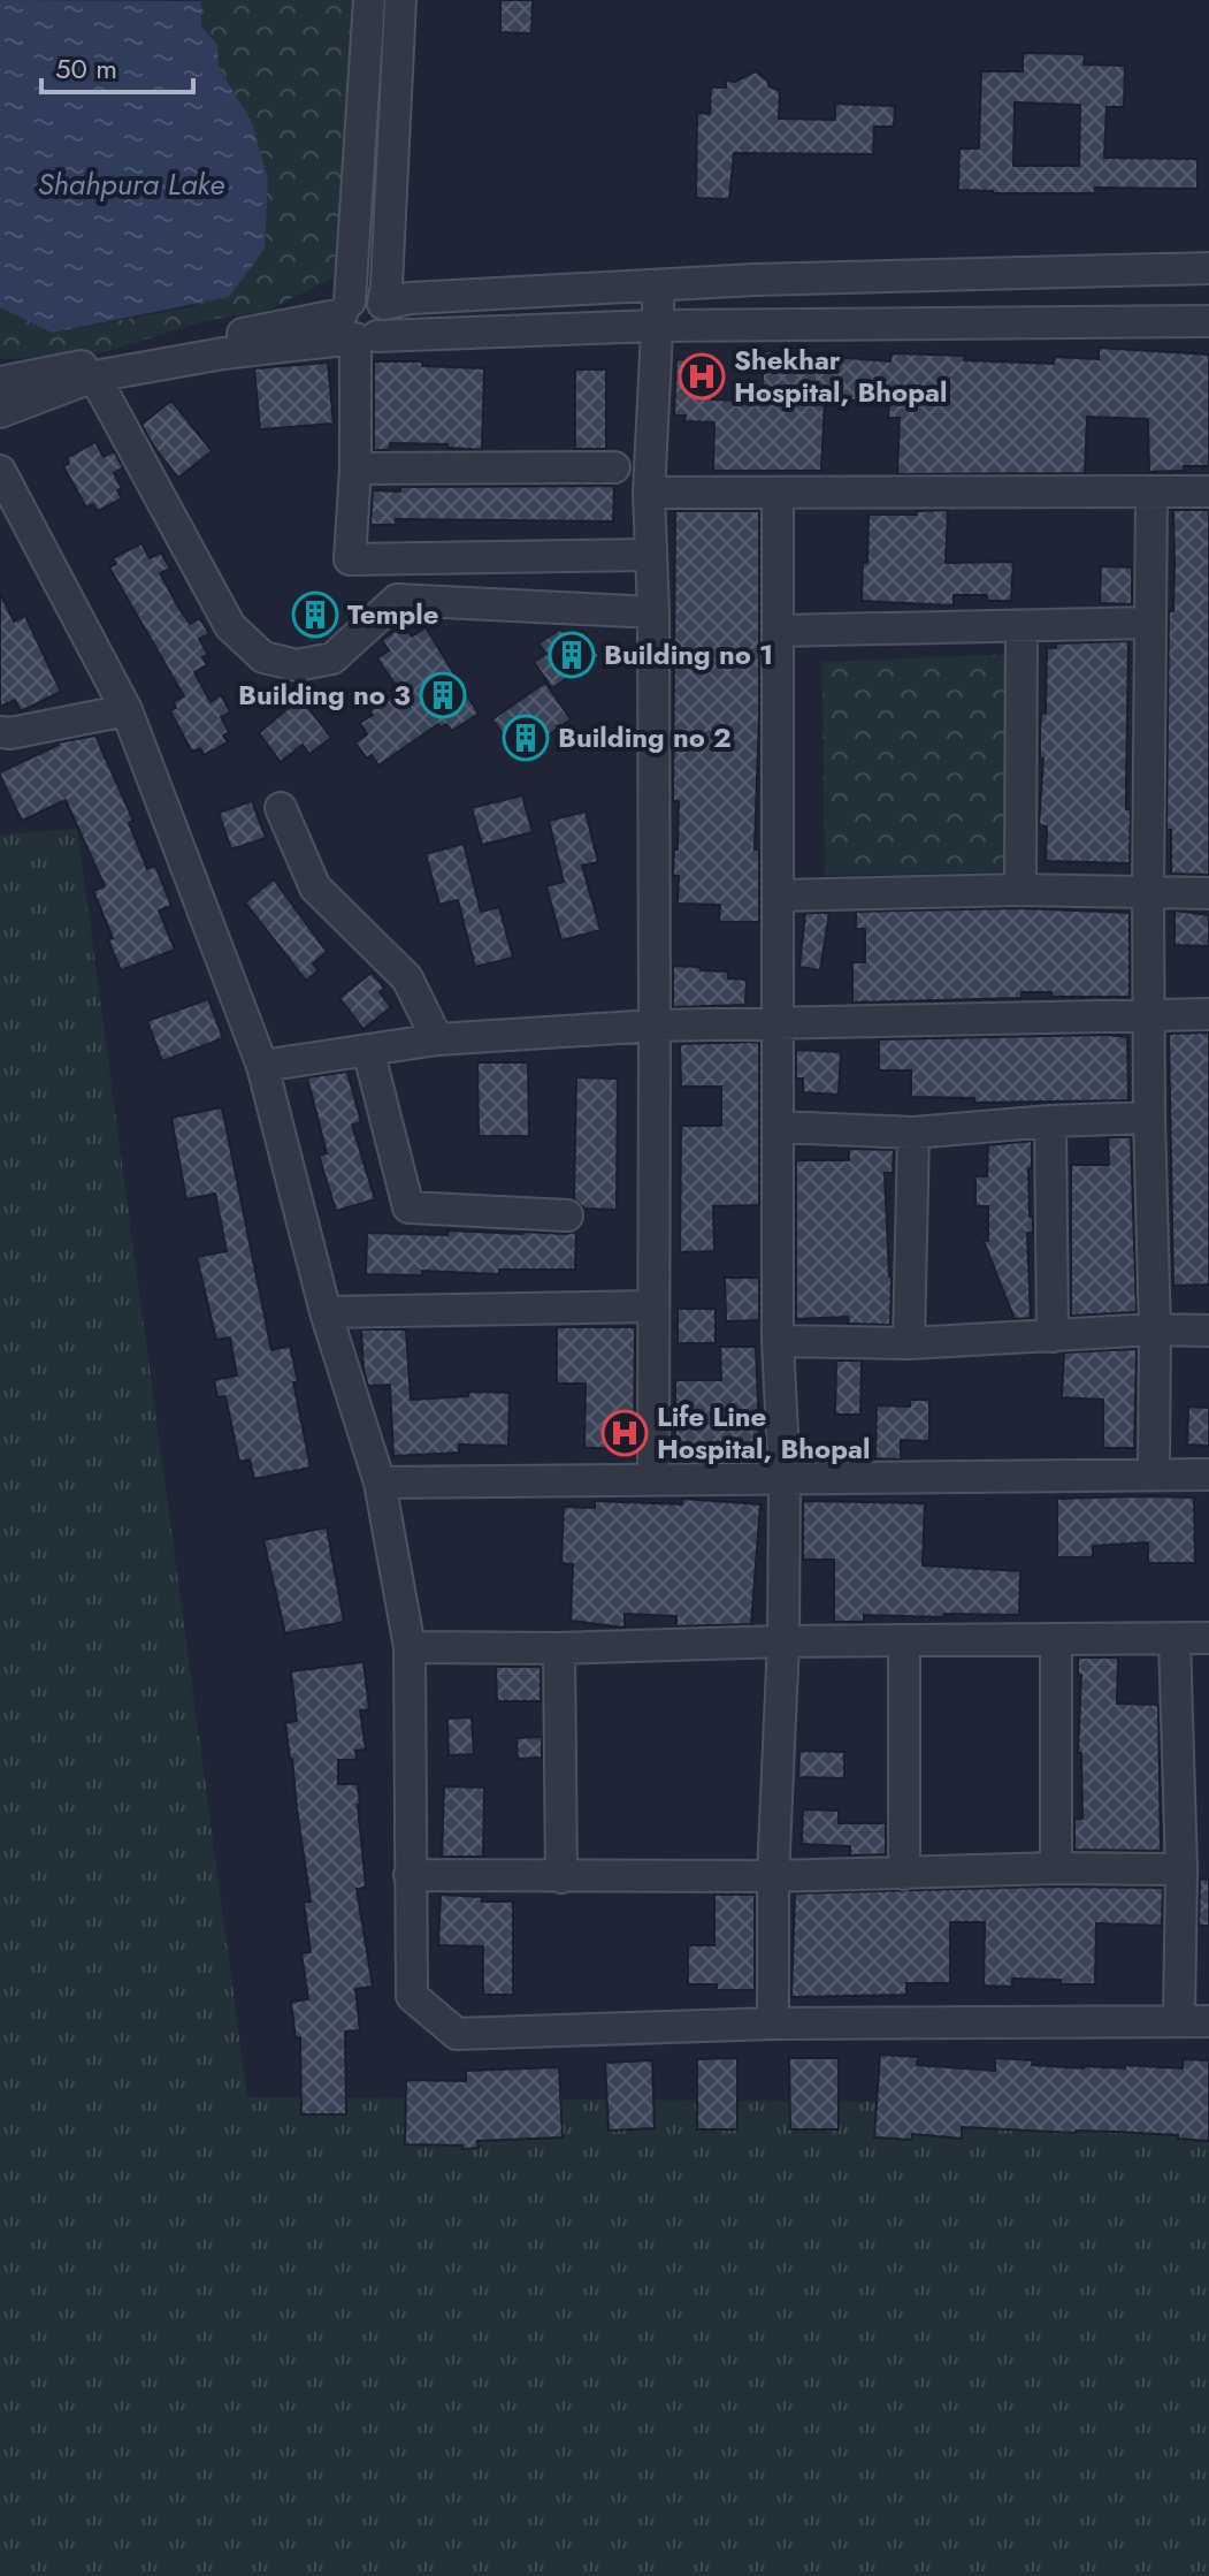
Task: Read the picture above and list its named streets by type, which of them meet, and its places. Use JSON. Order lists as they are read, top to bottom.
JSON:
{
  "water": ["Shahpura Lake"],
  "places": {
    "hospital": ["Shekhar Hospital, Bhopal", "Life Line Hospital, Bhopal"],
    "building": [
      "Temple",
      "Building no 1",
      "Building no 3",
      "Building no 2"
    ]
  },
  "scale_bar": "50 m"
}
